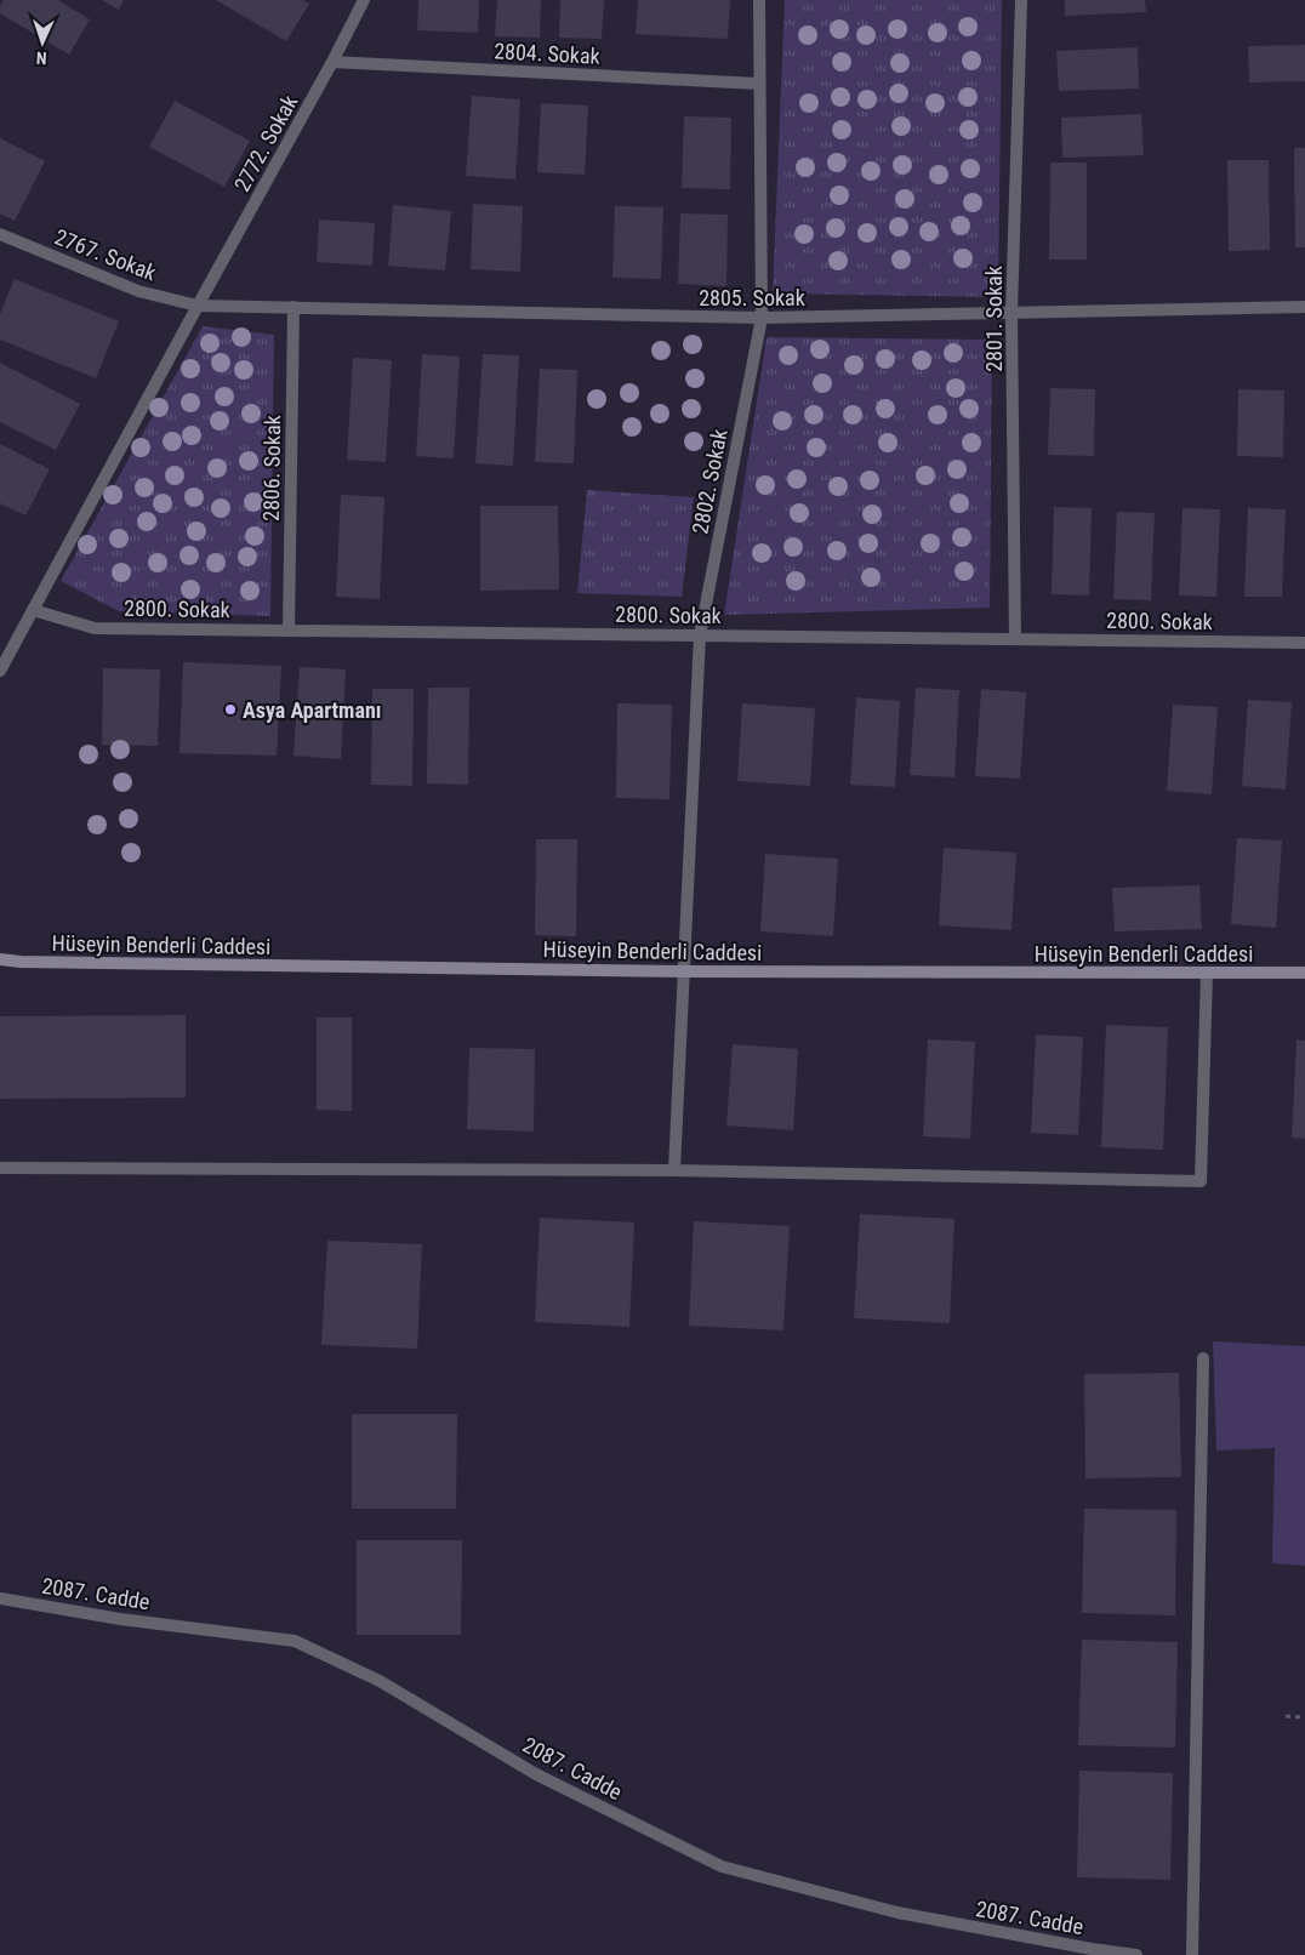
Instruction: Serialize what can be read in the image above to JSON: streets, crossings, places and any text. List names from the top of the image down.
{
  "streets": {
    "main road": ["Hüseyin Benderli Caddesi"],
    "street": [
      "2804. Sokak",
      "2772. Sokak",
      "2767. Sokak",
      "2805. Sokak",
      "2801. Sokak",
      "2806. Sokak",
      "2802. Sokak",
      "2800. Sokak",
      "2087. Cadde"
    ]
  },
  "crossings": [
    ["2804. Sokak", "2772. Sokak"],
    ["2804. Sokak", "2802. Sokak"],
    ["2772. Sokak", "2767. Sokak"],
    ["2772. Sokak", "2805. Sokak"],
    ["2772. Sokak", "2800. Sokak"],
    ["2767. Sokak", "2805. Sokak"],
    ["2805. Sokak", "2801. Sokak"],
    ["2805. Sokak", "2806. Sokak"],
    ["2805. Sokak", "2802. Sokak"],
    ["2801. Sokak", "2800. Sokak"],
    ["2806. Sokak", "2800. Sokak"],
    ["2802. Sokak", "2800. Sokak"],
    ["2802. Sokak", "Hüseyin Benderli Caddesi"]
  ],
  "places": ["Asya Apartmanı"],
  "north": "bottom"
}
